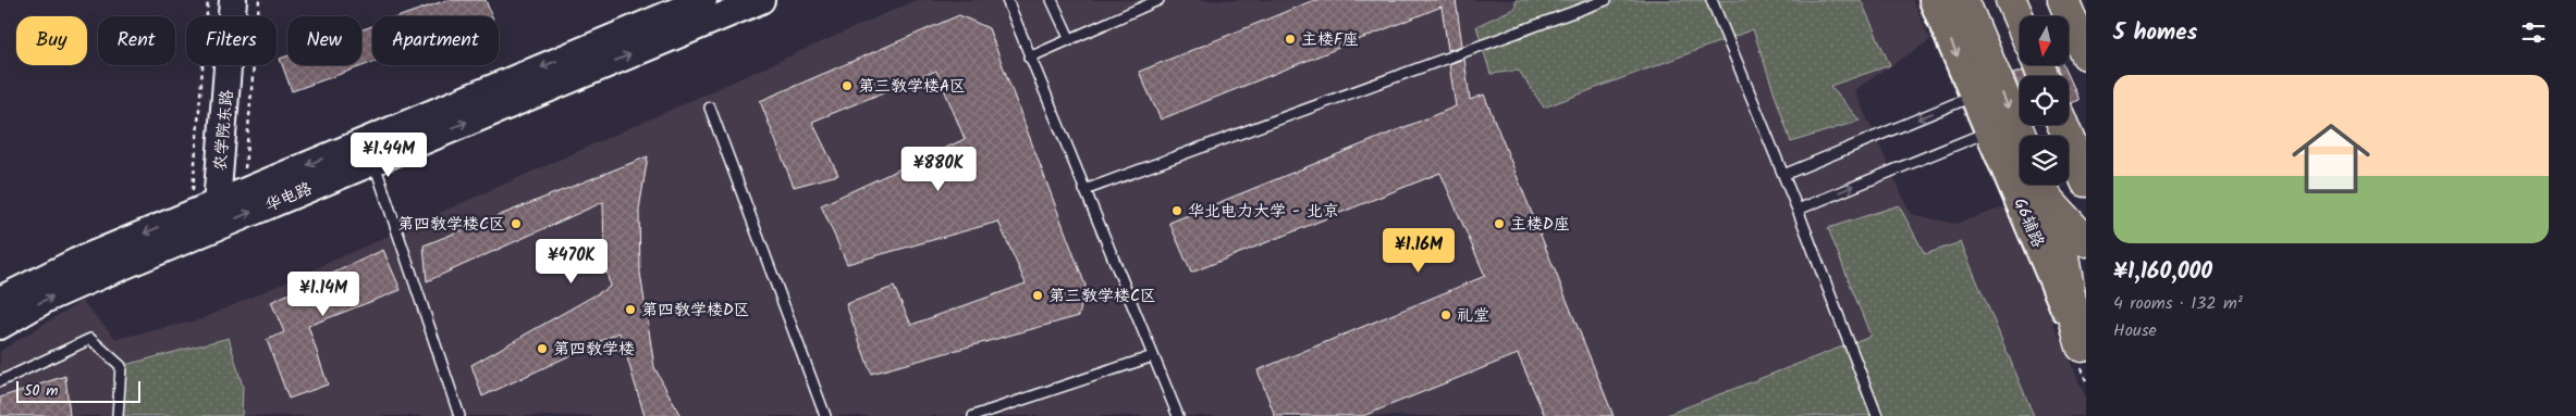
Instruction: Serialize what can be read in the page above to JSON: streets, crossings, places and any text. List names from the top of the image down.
{
  "streets": {
    "main road": ["G6辅路"],
    "street": ["农学院东路", "华电路"]
  },
  "crossings": [
    ["农学院东路", "华电路"]
  ],
  "places": [
    "主楼F座",
    "第三教学楼A区",
    "华北电力大学 - 北京",
    "第四教学楼C区",
    "主楼D座",
    "第三教学楼C区",
    "第四教学楼D区",
    "礼堂",
    "第四教学楼"
  ],
  "scale_bar": "50 m",
  "north": "bottom",
  "page": {
    "heading": "5 homes",
    "chip": [
      "Buy",
      "Rent",
      "Filters",
      "New",
      "Apartment"
    ],
    "list": [
      {
        "name": "¥1,160,000",
        "note": "4 rooms · 132 m² · House"
      }
    ],
    "price": [
      "¥1.44M",
      "¥880K",
      "¥1.16M",
      "¥470K",
      "¥1.14M"
    ],
    "scale": "50 m"
  }
}
